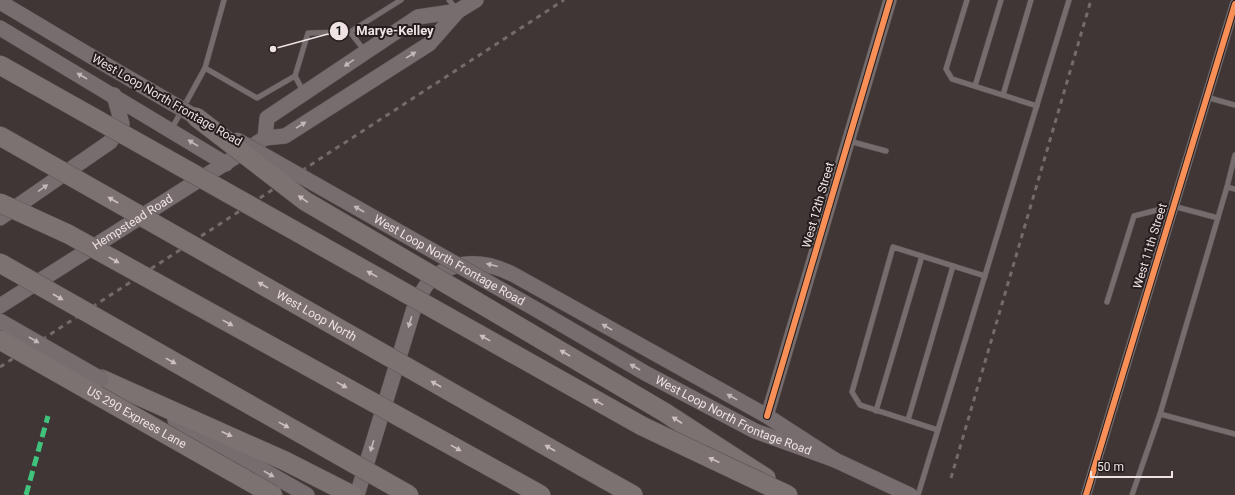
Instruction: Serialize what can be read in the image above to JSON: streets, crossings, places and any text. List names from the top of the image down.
{
  "streets": {
    "highway": ["West Loop North", "US 290 Express Lane"],
    "main road": ["West Loop North Frontage Road", "Hempstead Road"],
    "street": ["West 12th Street", "West 11th Street"]
  },
  "one_way": ["West Loop North Frontage Road"],
  "places": ["Marye-Kelley"],
  "scale_bar": "50 m"
}
